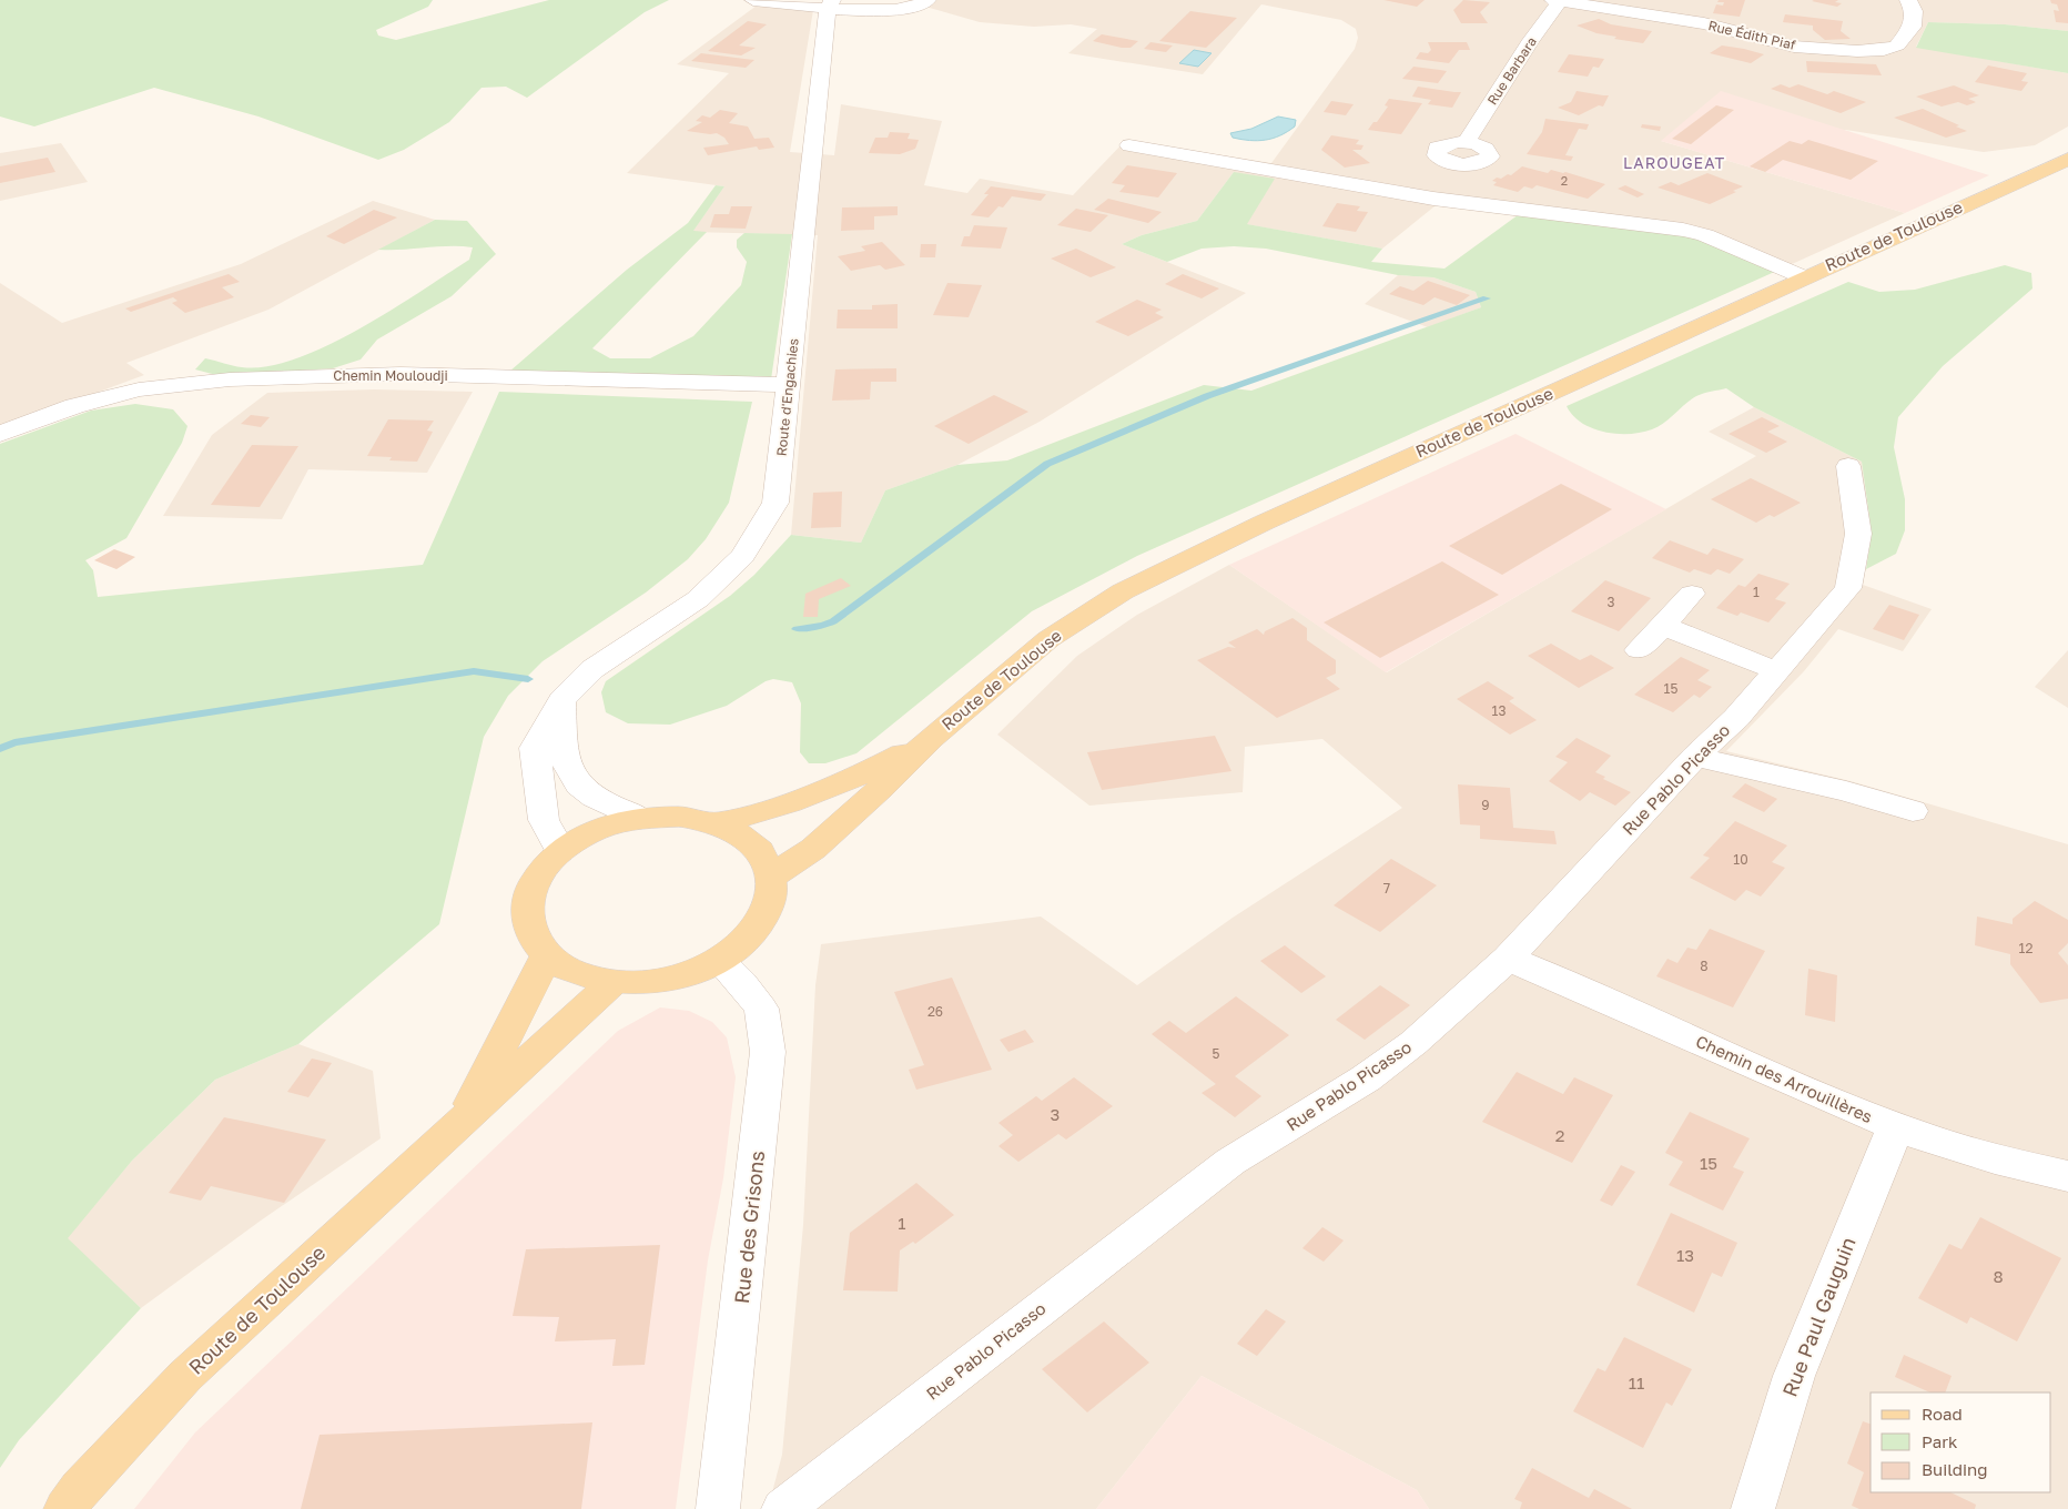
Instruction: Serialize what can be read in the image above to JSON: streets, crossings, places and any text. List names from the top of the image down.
{
  "streets": {
    "main road": ["Route de Toulouse"],
    "street": [
      "Rue Édith Piaf",
      "Rue Barbara",
      "Chemin Mouloudji",
      "Route d'Engachies",
      "Rue Pablo Picasso",
      "Chemin des Arrouillères",
      "Rue des Grisons",
      "Rue Paul Gauguin"
    ]
  },
  "crossings": [
    ["Rue Édith Piaf", "Rue Barbara"],
    ["Chemin Mouloudji", "Route d'Engachies"],
    ["Rue Pablo Picasso", "Chemin des Arrouillères"],
    ["Chemin des Arrouillères", "Rue Paul Gauguin"]
  ],
  "districts": ["LAROUGEAT"],
  "house_numbers": [
    "2",
    "1",
    "3",
    "15",
    "13",
    "9",
    "10",
    "7",
    "12",
    "8",
    "26",
    "5",
    "3",
    "2",
    "15",
    "1",
    "13",
    "8",
    "11"
  ],
  "legend": ["Road", "Park", "Building"]
}
